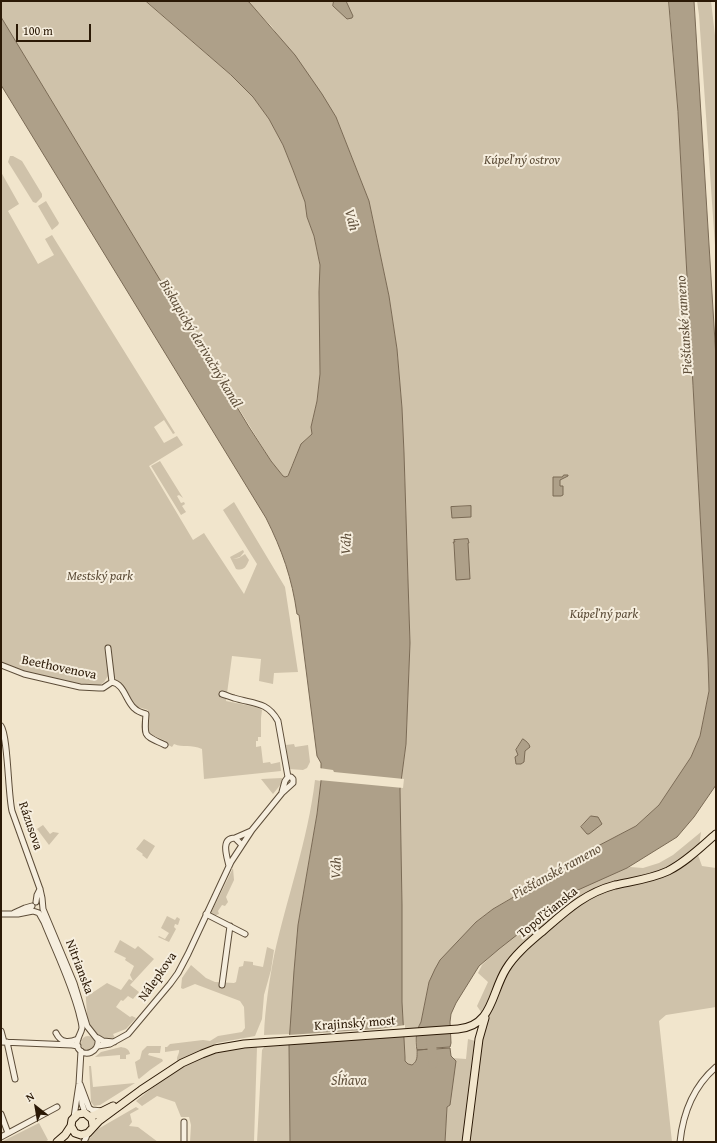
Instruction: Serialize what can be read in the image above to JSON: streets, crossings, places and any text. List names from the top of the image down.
{
  "streets": {
    "main road": ["Topoľčianska", "Krajinský most"],
    "street": [
      "Beethovenova",
      "Rázusova",
      "Nitrianska",
      "Nálepkova"
    ]
  },
  "crossings": [
    ["Rázusova", "Nitrianska"],
    ["Topoľčianska", "Krajinský most"],
    ["Nitrianska", "Nálepkova"]
  ],
  "water": [
    "Váh",
    "Piešťanské rameno",
    "Biskupický derivačný kanál",
    "Sĺňava"
  ],
  "parks": ["Kúpeľný ostrov", "Mestský park", "Kúpeľný park"],
  "scale_bar": "100 m",
  "north": "top left"
}
